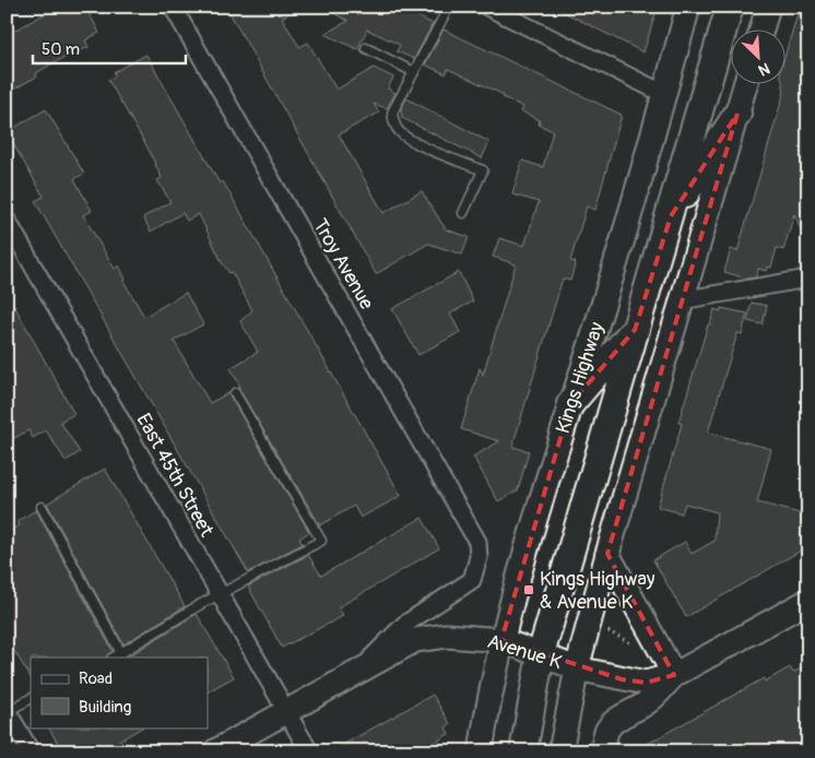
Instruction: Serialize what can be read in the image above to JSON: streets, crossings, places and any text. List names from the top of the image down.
{
  "streets": {
    "main road": ["Kings Highway"],
    "street": ["Troy Avenue", "East 45th Street", "Avenue K"]
  },
  "crossings": [
    ["Troy Avenue", "Avenue K"],
    ["Kings Highway", "Avenue K"],
    ["East 45th Street", "Avenue K"]
  ],
  "places": {
    "transit": ["Kings Highway & Avenue K"]
  },
  "legend": ["Road", "Building"],
  "scale_bar": "50 m",
  "north": "bottom right"
}
